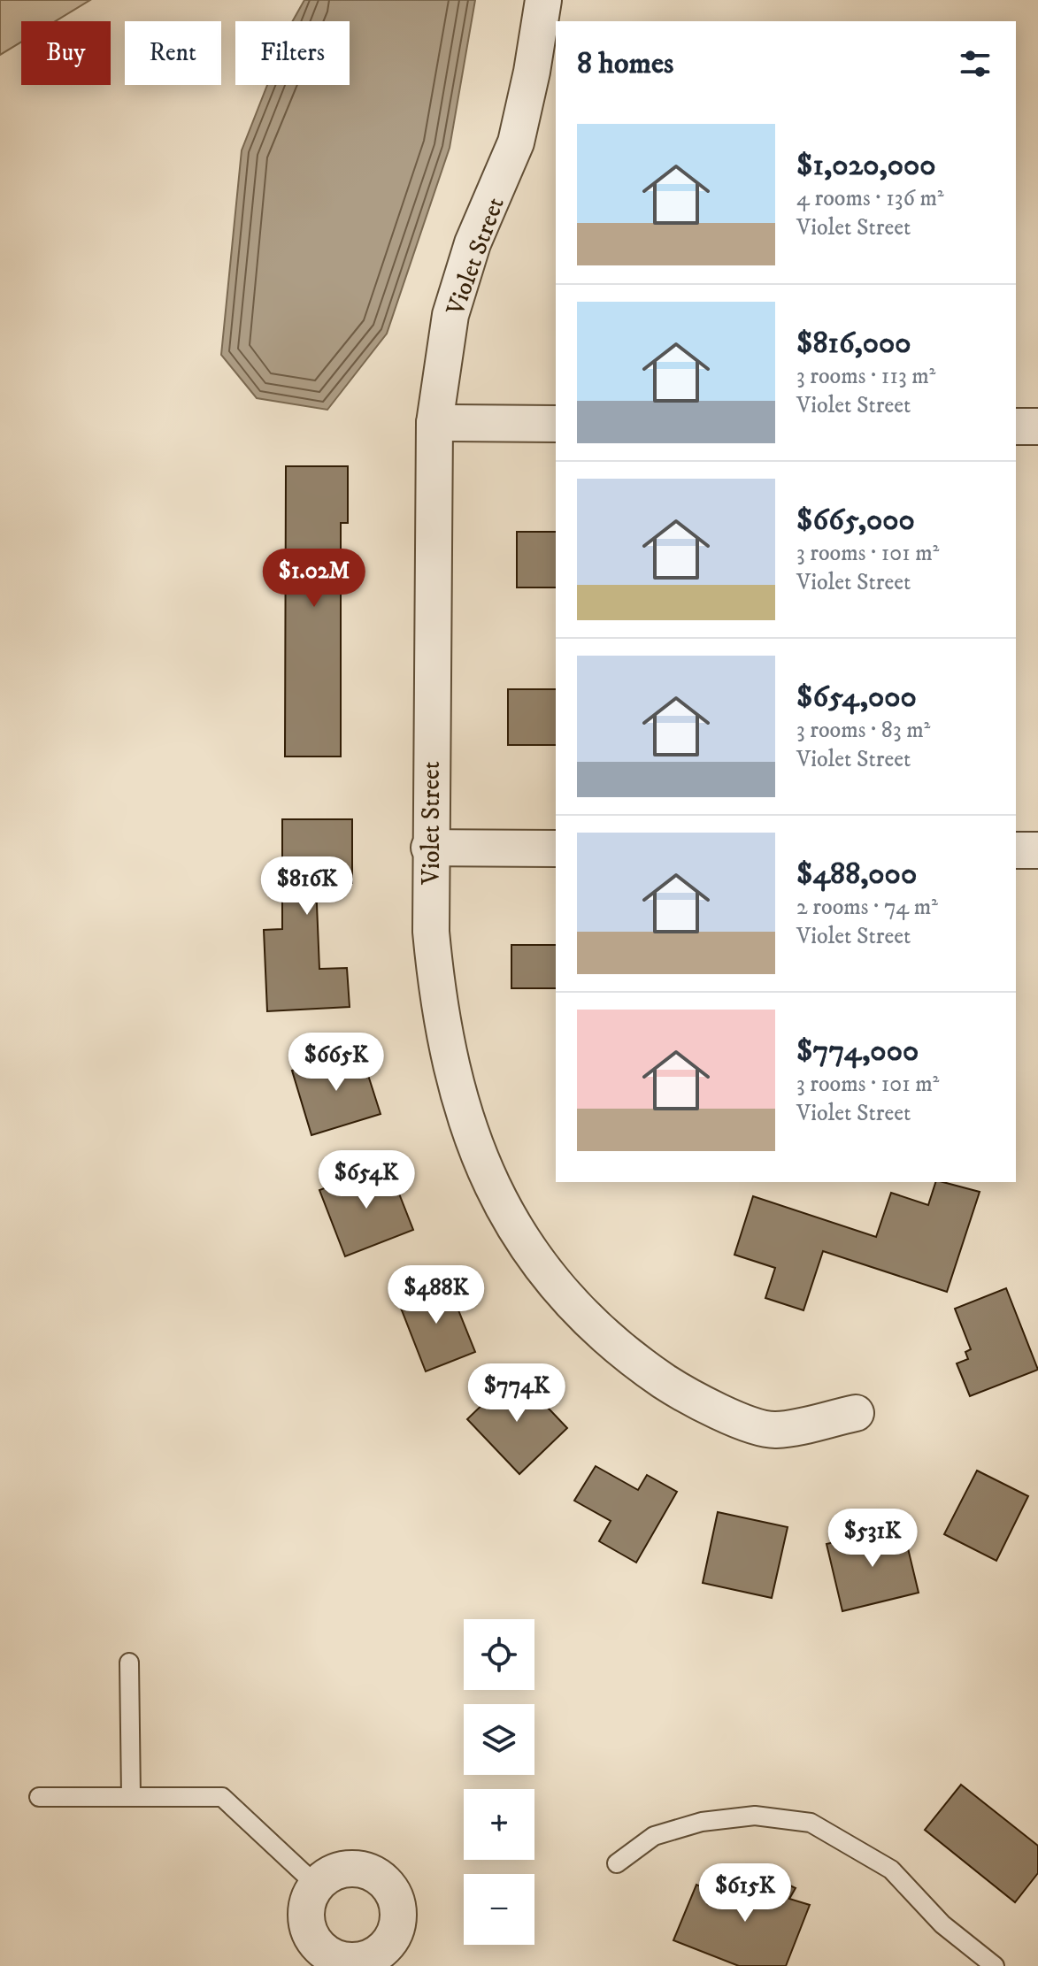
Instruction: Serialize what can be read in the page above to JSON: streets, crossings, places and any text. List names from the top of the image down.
{
  "streets": {
    "street": ["Violet Street"]
  },
  "page": {
    "chip": ["Buy", "Rent", "Filters"],
    "heading": "8 homes",
    "list": [
      {
        "name": "$1,020,000",
        "note": "4 rooms · 136 m² · Violet Street"
      },
      {
        "name": "$816,000",
        "note": "3 rooms · 113 m² · Violet Street"
      },
      {
        "name": "$665,000",
        "note": "3 rooms · 101 m² · Violet Street"
      },
      {
        "name": "$654,000",
        "note": "3 rooms · 83 m² · Violet Street"
      },
      {
        "name": "$488,000",
        "note": "2 rooms · 74 m² · Violet Street"
      },
      {
        "name": "$774,000",
        "note": "3 rooms · 101 m² · Violet Street"
      }
    ],
    "price": [
      "$1.02M",
      "$816K",
      "$665K",
      "$654K",
      "$488K",
      "$774K",
      "$531K",
      "$615K"
    ],
    "map_buttons": ["+", "−"]
  }
}
